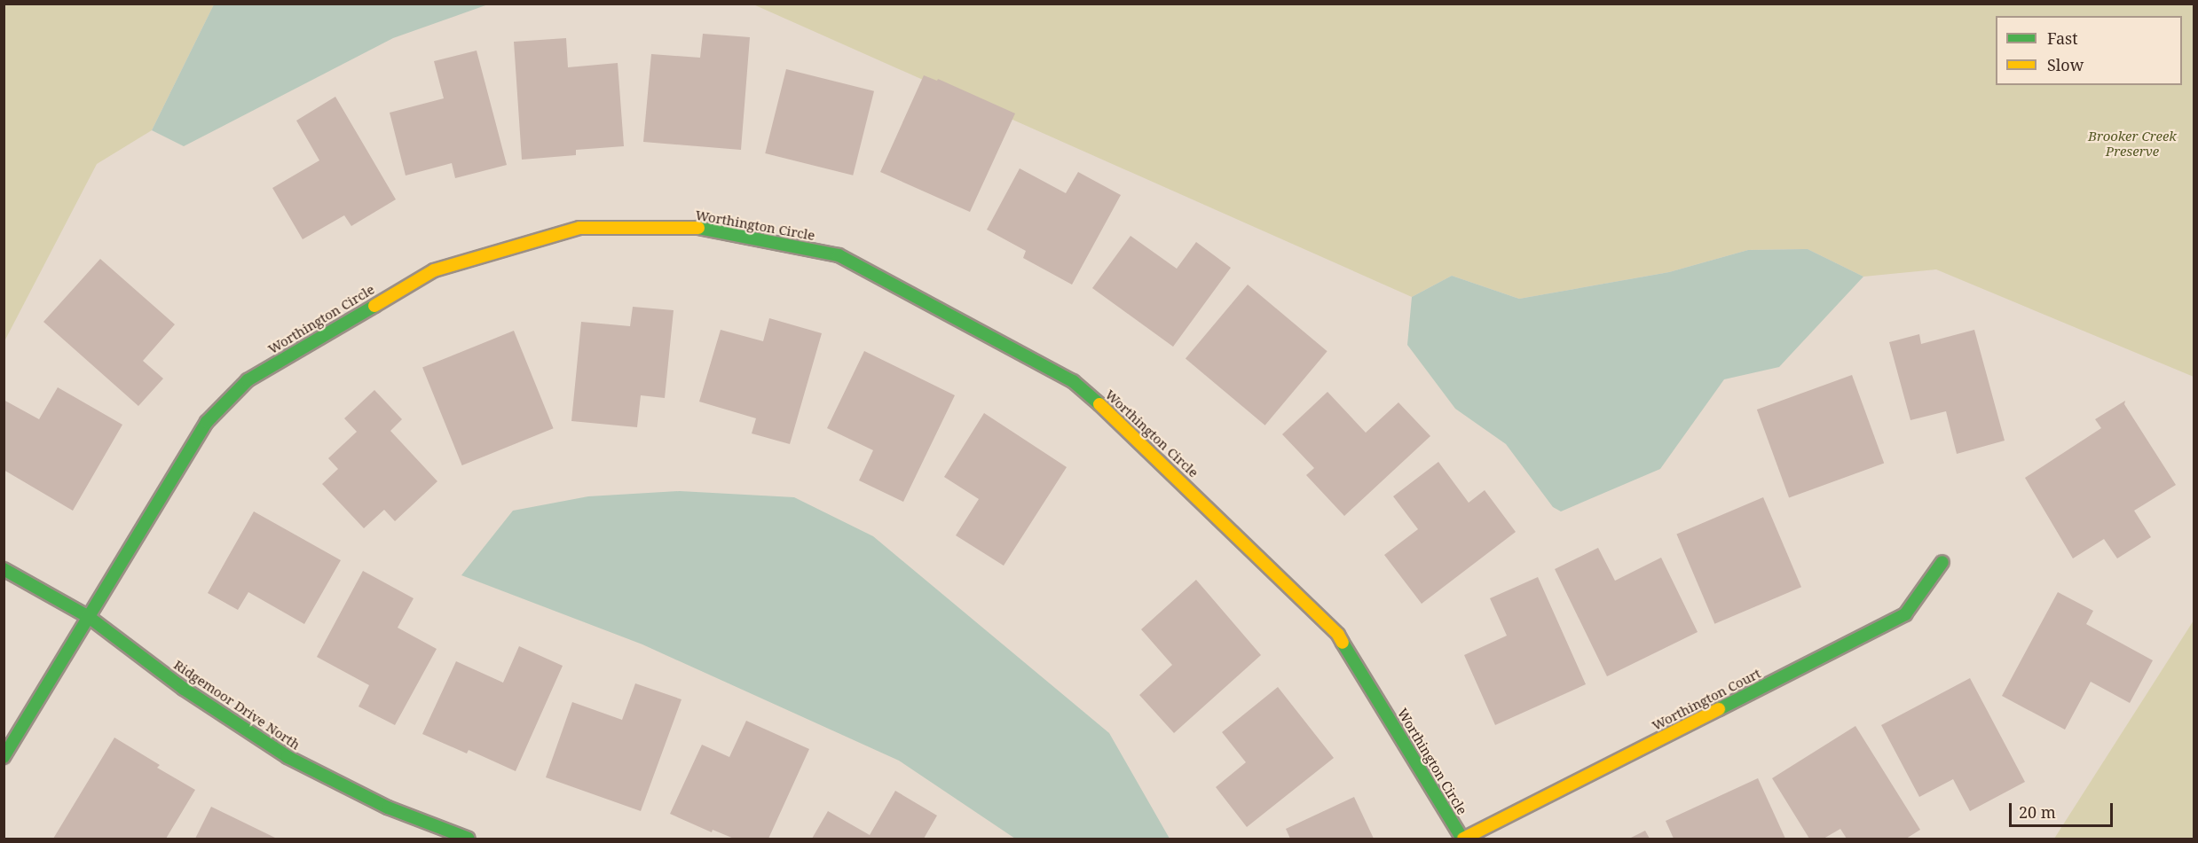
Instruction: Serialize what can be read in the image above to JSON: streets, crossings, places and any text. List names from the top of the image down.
{
  "streets": {
    "street": ["Worthington Circle", "Worthington Court", "Ridgemoor Drive North"]
  },
  "crossings": [
    ["Worthington Circle", "Worthington Court"],
    ["Worthington Circle", "Ridgemoor Drive North"]
  ],
  "parks": ["Brooker Creek Preserve"],
  "legend": ["Fast", "Slow"],
  "scale_bar": "20 m"
}
